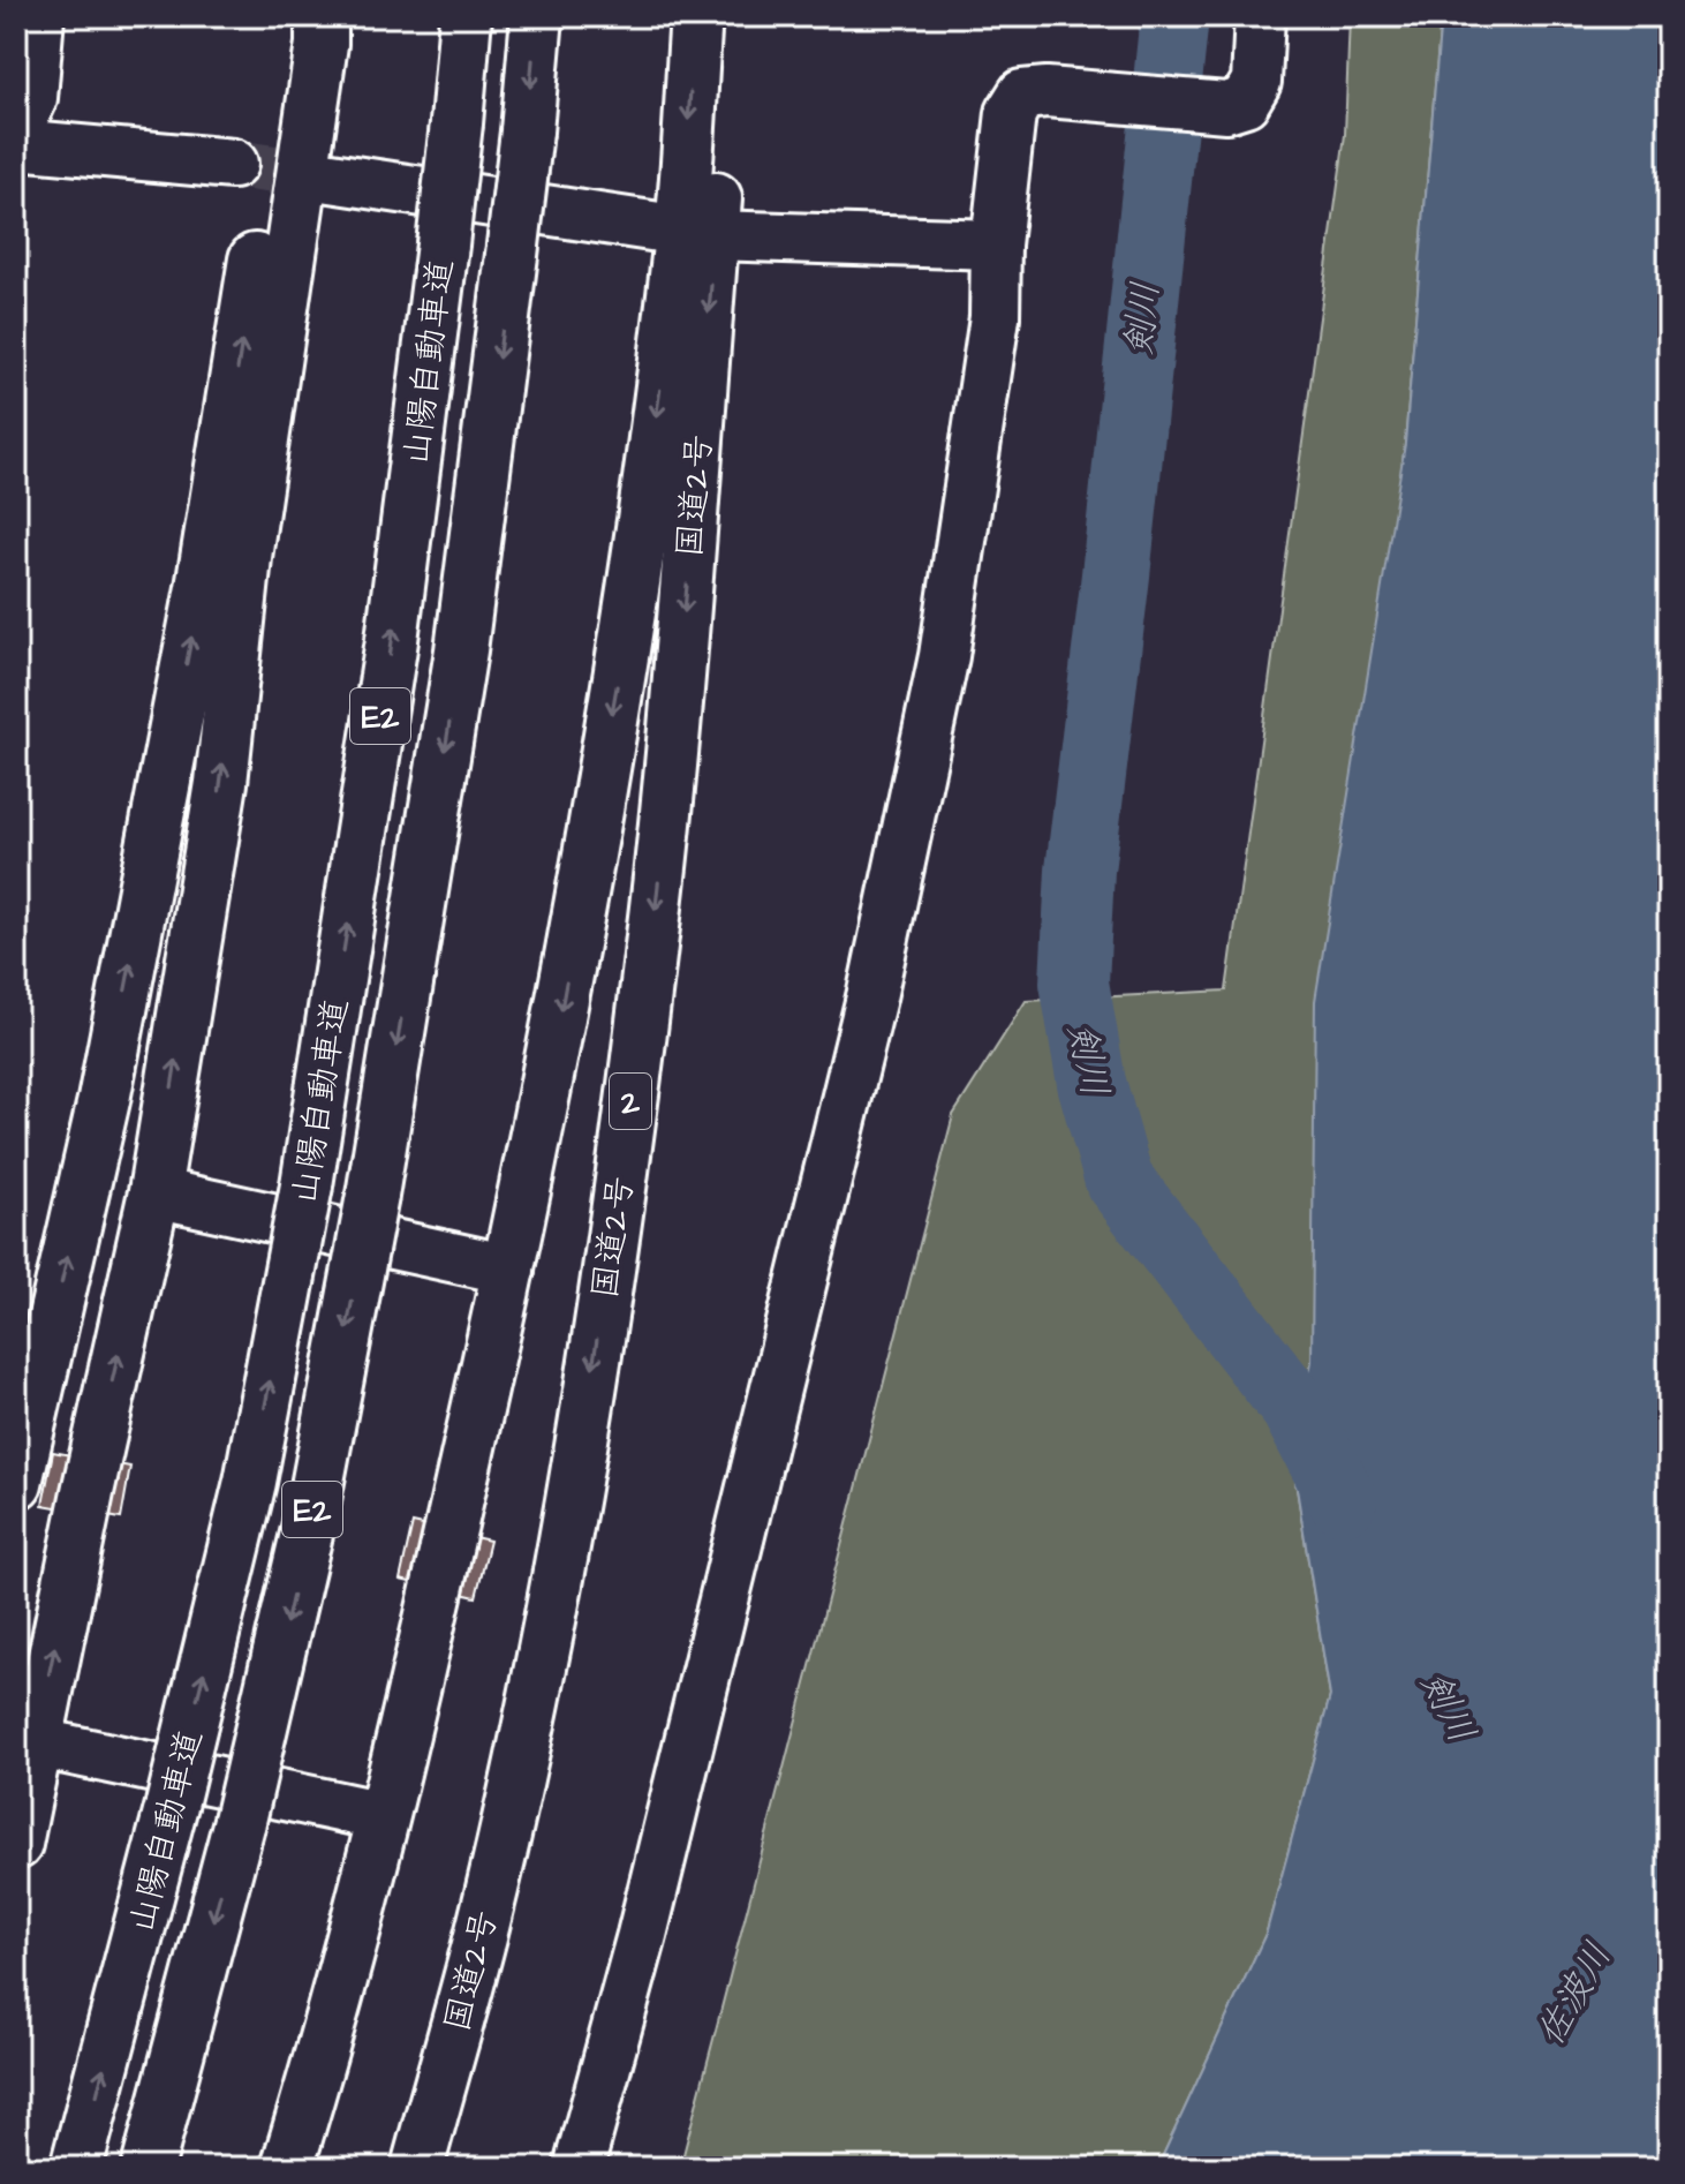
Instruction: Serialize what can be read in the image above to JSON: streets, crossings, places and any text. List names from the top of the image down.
{
  "streets": {
    "highway": [
      "山陽自動車道",
      "国道2号",
      "E2",
      "2"
    ]
  },
  "water": ["剣川", "佐波川"]
}
